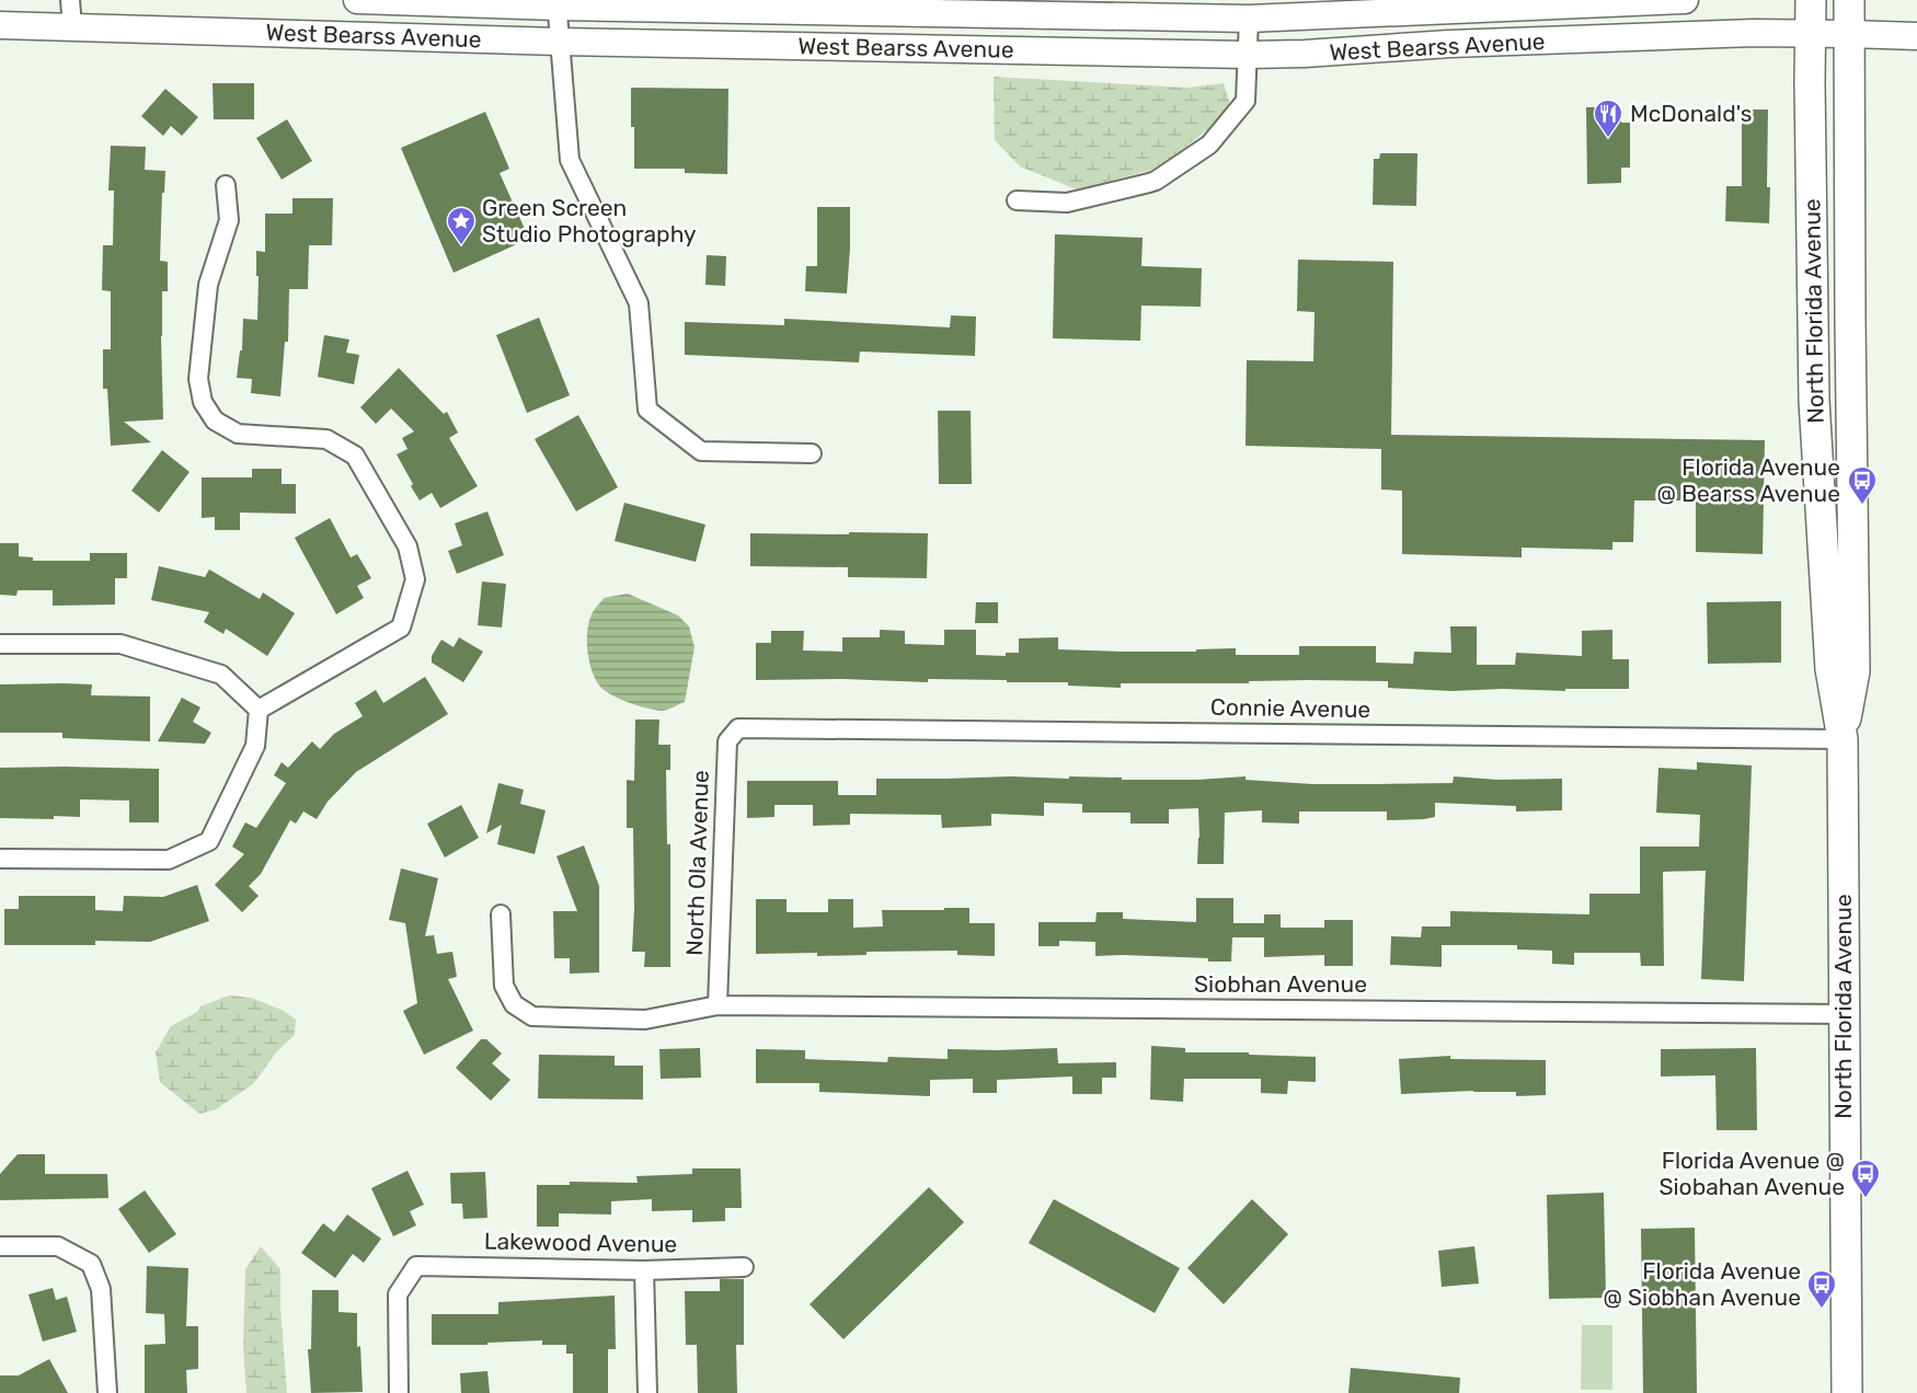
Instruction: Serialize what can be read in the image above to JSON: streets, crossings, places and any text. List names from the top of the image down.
{
  "streets": {
    "main road": ["West Bearss Avenue", "North Florida Avenue"],
    "street": [
      "Connie Avenue",
      "North Ola Avenue",
      "Siobhan Avenue",
      "Lakewood Avenue"
    ]
  },
  "crossings": [
    ["West Bearss Avenue", "North Florida Avenue"],
    ["North Florida Avenue", "Connie Avenue"],
    ["North Florida Avenue", "Siobhan Avenue"],
    ["Connie Avenue", "North Ola Avenue"],
    ["North Ola Avenue", "Siobhan Avenue"]
  ],
  "places": {
    "restaurant": ["McDonald's"],
    "place": ["Green Screen Studio Photography"],
    "bus stop": ["Florida Avenue @ Bearss Avenue", "Florida Avenue @ Siobahan Avenue", "Florida Avenue @ Siobhan Avenue"]
  }
}
